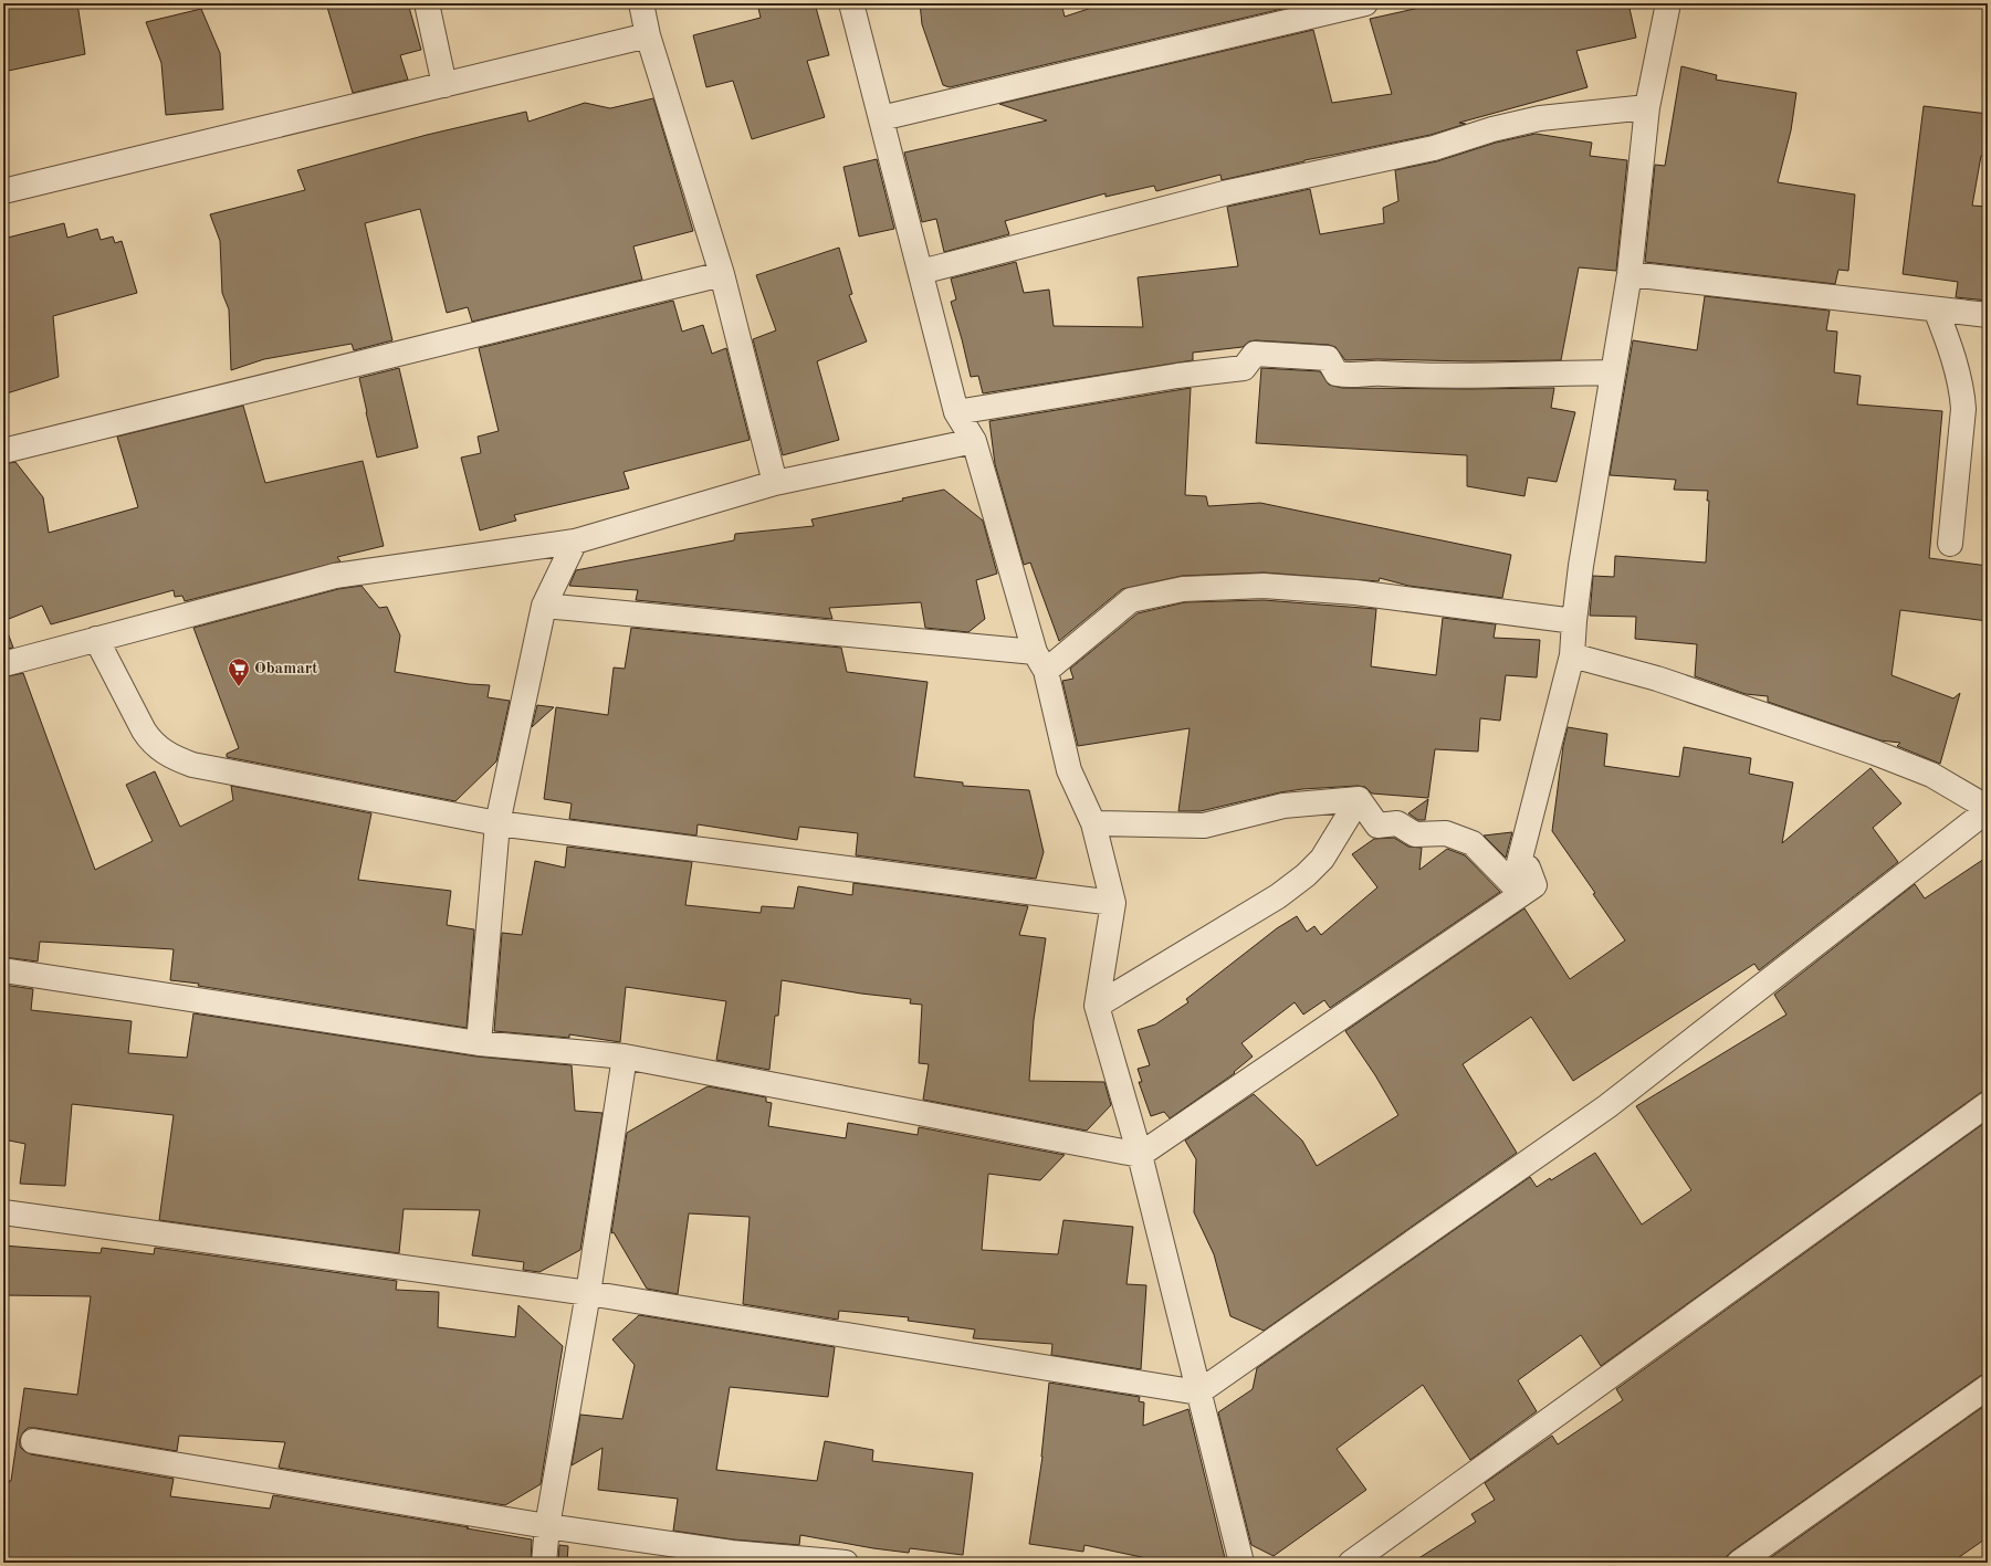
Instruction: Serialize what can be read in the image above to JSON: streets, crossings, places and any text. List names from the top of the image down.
{
  "places": {
    "supermarket": ["Obamart"]
  }
}
